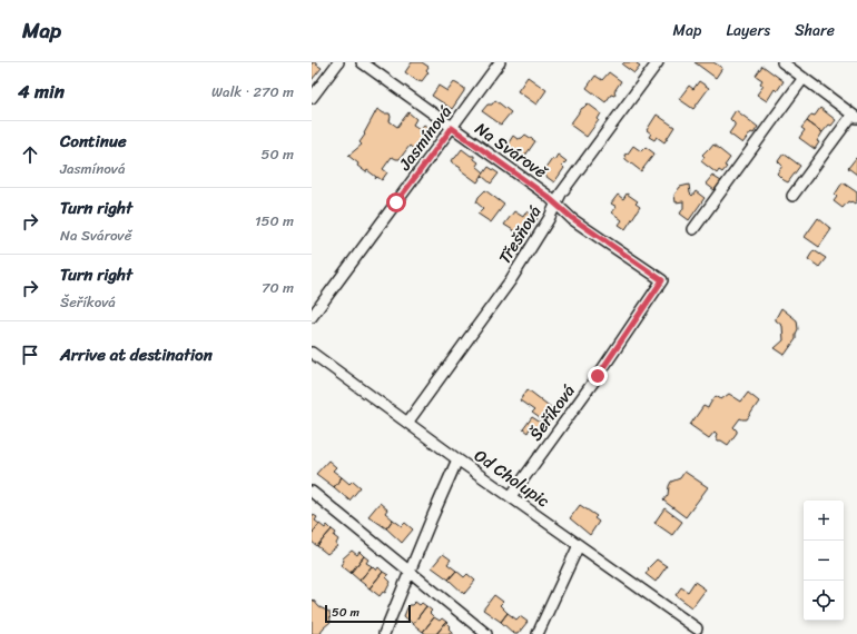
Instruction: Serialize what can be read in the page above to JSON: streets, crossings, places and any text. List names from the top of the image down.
{
  "streets": {
    "street": [
      "Jasmínová",
      "Na Svárově",
      "Třešňová",
      "Šeříková",
      "Od Cholupic"
    ]
  },
  "crossings": [
    ["Jasmínová", "Na Svárově"],
    ["Na Svárově", "Třešňová"],
    ["Na Svárově", "Šeříková"],
    ["Třešňová", "Od Cholupic"],
    ["Šeříková", "Od Cholupic"]
  ],
  "scale_bar": "50 m",
  "page": {
    "header": "Map",
    "nav": ["Map", "Layers", "Share"],
    "heading": ["4 min", "Walk · 270 m"],
    "list": [
      ["Continue", "Jasmínová", "50 m"],
      ["Turn right", "Na Svárově", "150 m"],
      ["Turn right", "Šeříková", "70 m"],
      "Arrive at destination"
    ],
    "map_buttons": ["+", "−"],
    "scale": "50 m"
  }
}
